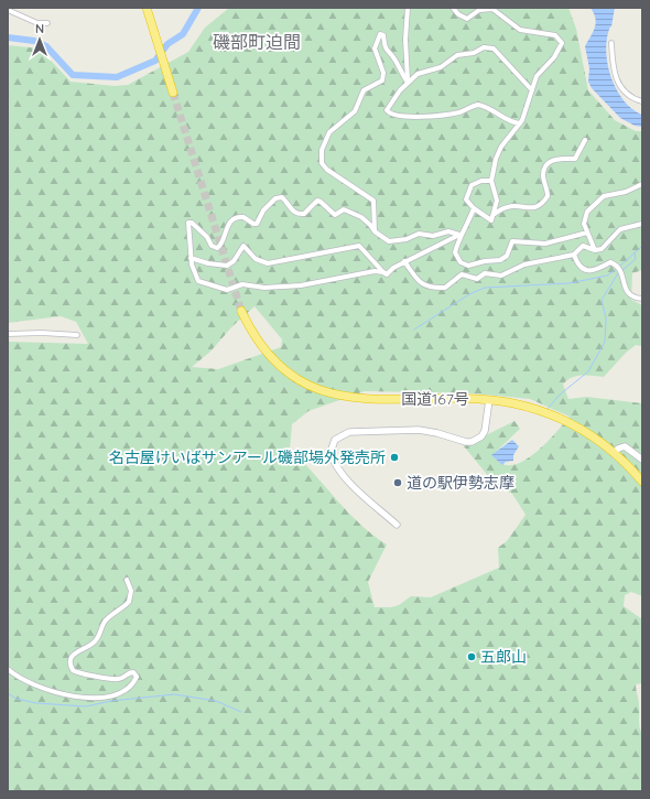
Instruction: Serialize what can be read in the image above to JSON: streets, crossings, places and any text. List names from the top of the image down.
{
  "streets": {
    "highway": ["国道167号"]
  },
  "districts": ["磯部町迫間"],
  "places": ["名古屋けいばサンアール磯部場外発売所", "道の駅伊勢志摩", "五郎山"],
  "north": "top"
}
